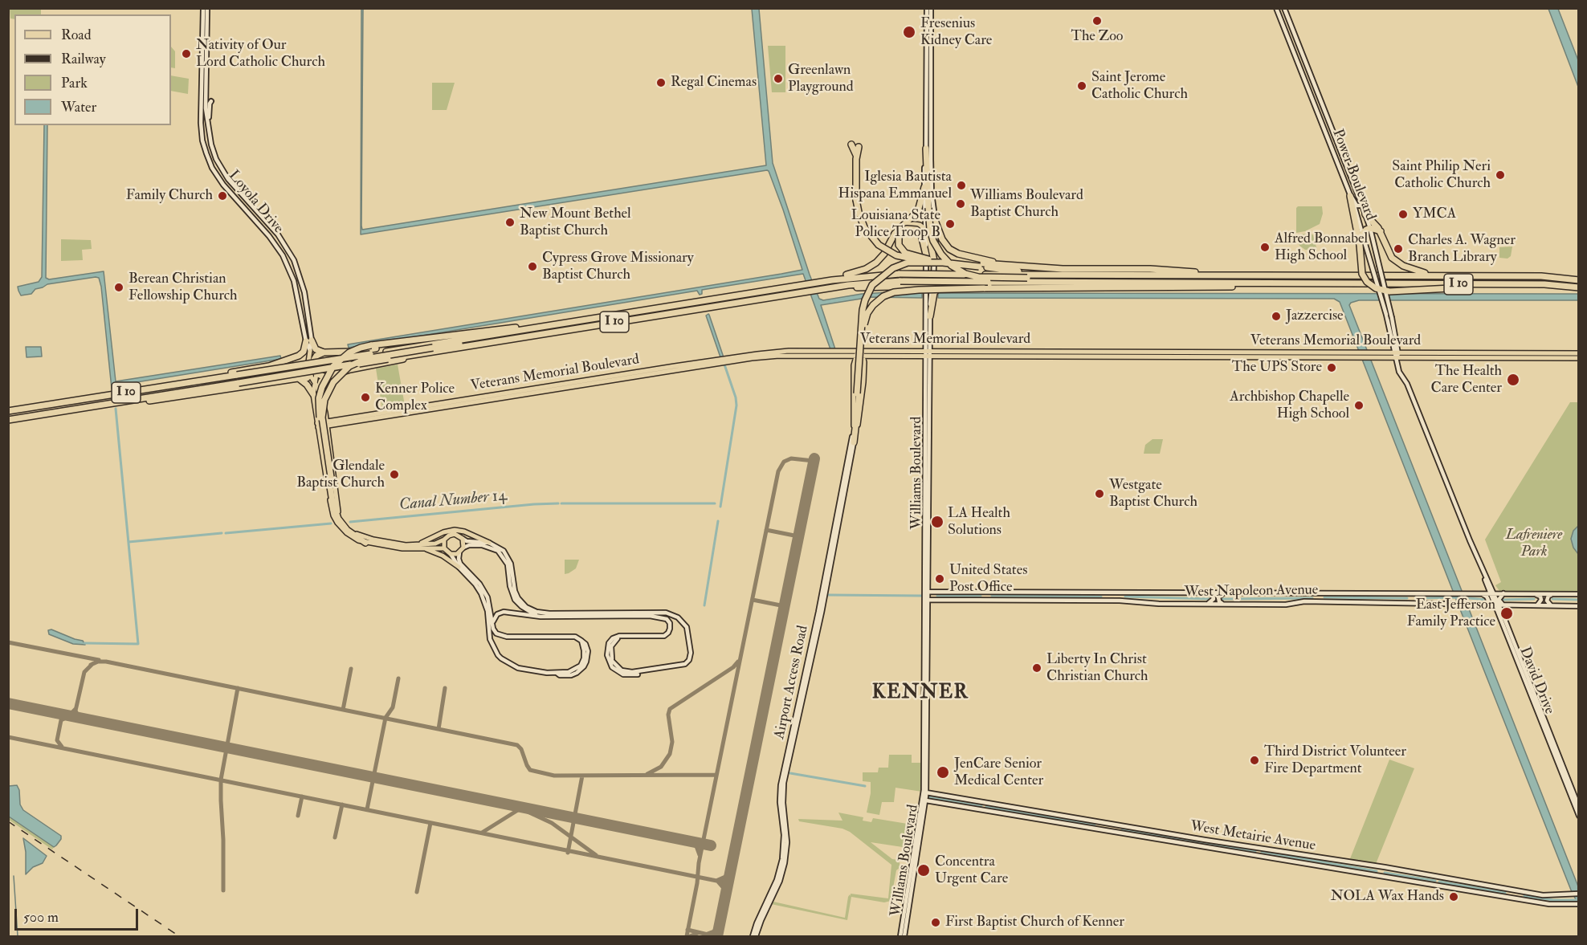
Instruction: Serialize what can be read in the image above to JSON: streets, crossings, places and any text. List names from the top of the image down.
{
  "streets": {
    "highway": ["I 10"],
    "main road": [
      "Power Boulevard",
      "Loyola Drive",
      "Veterans Memorial Boulevard",
      "Williams Boulevard",
      "West Napoleon Avenue",
      "David Drive",
      "Airport Access Road",
      "West Metairie Avenue"
    ]
  },
  "crossings": [
    ["Power Boulevard", "Veterans Memorial Boulevard"],
    ["Power Boulevard", "David Drive"],
    ["Loyola Drive", "Veterans Memorial Boulevard"],
    ["Veterans Memorial Boulevard", "Williams Boulevard"],
    ["Veterans Memorial Boulevard", "David Drive"],
    ["Williams Boulevard", "West Napoleon Avenue"],
    ["Williams Boulevard", "West Metairie Avenue"],
    ["West Napoleon Avenue", "David Drive"]
  ],
  "districts": ["KENNER"],
  "water": ["Canal Number 14"],
  "parks": ["Lafreniere Park"],
  "places": [
    "The Zoo",
    "Fresenius Kidney Care",
    "Nativity of Our Lord Catholic Church",
    "Greenlawn Playground",
    "Regal Cinemas",
    "Saint Jerome Catholic Church",
    "Saint Philip Neri Catholic Church",
    "Iglesia Bautista Hispana Emmanuel",
    "Family Church",
    "Williams Boulevard Baptist Church",
    "YMCA",
    "New Mount Bethel Baptist Church",
    "Louisiana State Police Troop B",
    "Alfred Bonnabel High School",
    "Charles A. Wagner Branch Library",
    "Cypress Grove Missionary Baptist Church",
    "Berean Christian Fellowship Church",
    "Jazzercise",
    "The UPS Store",
    "The Health Care Center",
    "Kenner Police Complex",
    "Archbishop Chapelle High School",
    "Glendale Baptist Church",
    "Westgate Baptist Church",
    "LA Health Solutions",
    "United States Post Office",
    "East Jefferson Family Practice",
    "Liberty In Christ Christian Church",
    "Third District Volunteer Fire Department",
    "JenCare Senior Medical Center",
    "Concentra Urgent Care",
    "NOLA Wax Hands",
    "First Baptist Church of Kenner"
  ],
  "legend": [
    "Road",
    "Railway",
    "Park",
    "Water"
  ],
  "scale_bar": "500 m"
}
